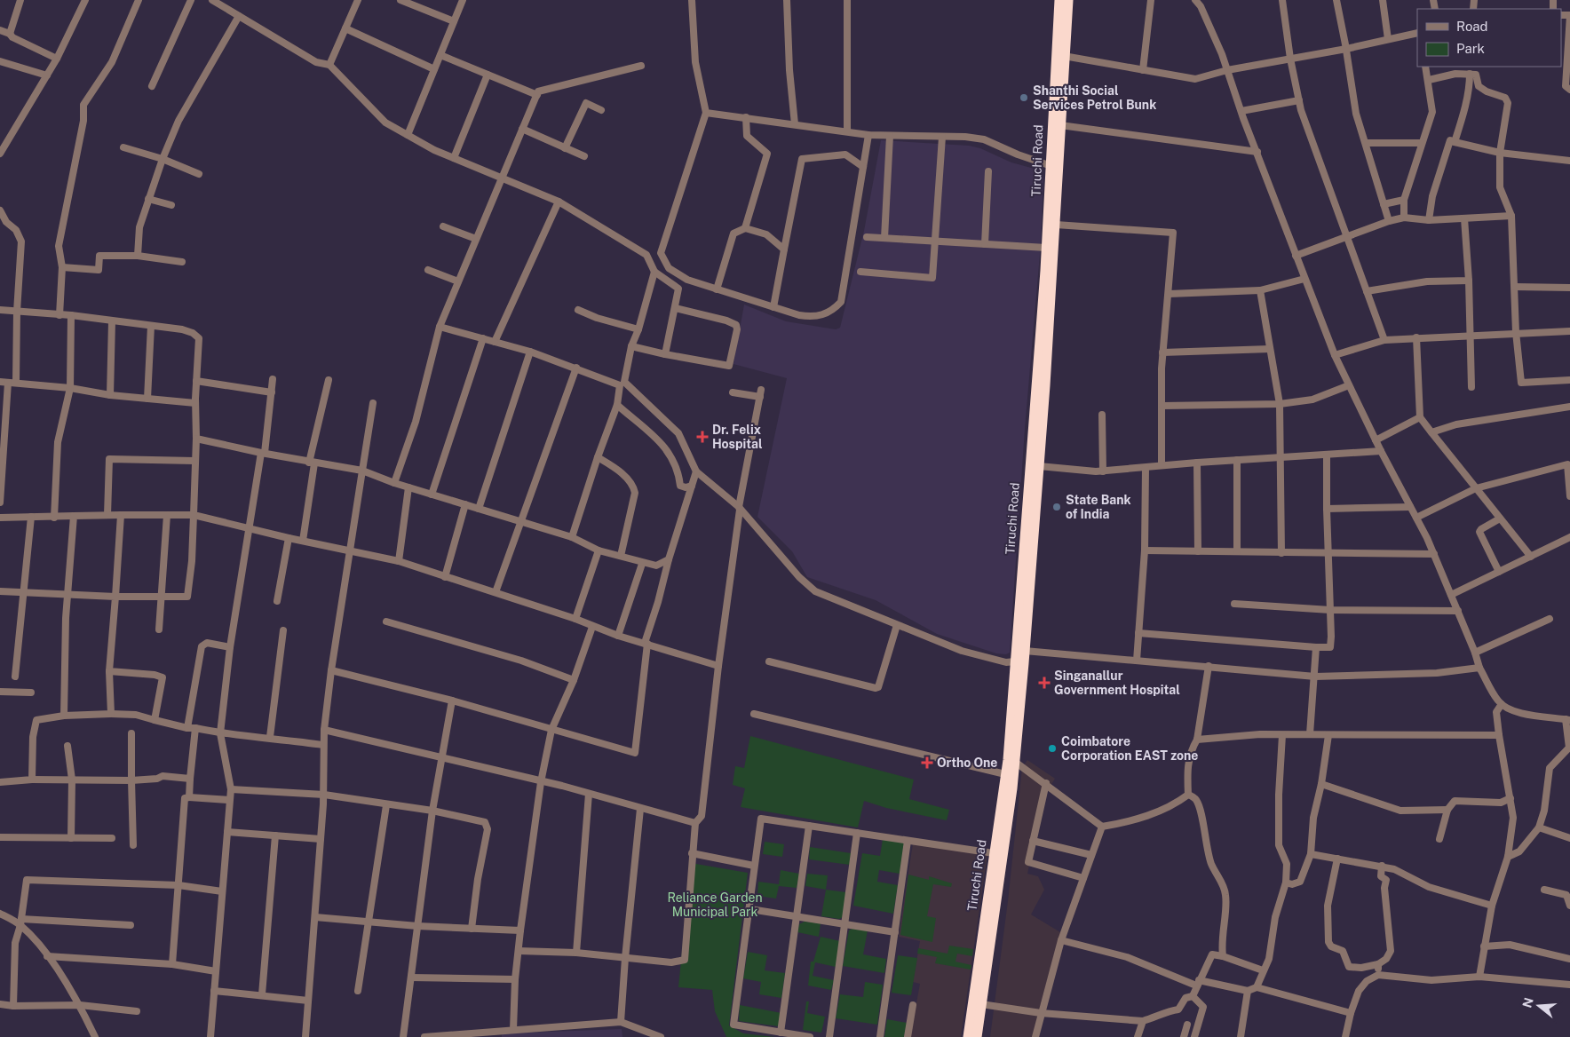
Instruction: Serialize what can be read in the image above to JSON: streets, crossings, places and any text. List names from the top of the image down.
{
  "streets": {
    "highway": ["Tiruchi Road"]
  },
  "parks": ["Reliance Garden Municipal Park"],
  "places": {
    "other": ["Shanthi Social Services Petrol Bunk", "State Bank of India", "Coimbatore Corporation EAST zone"],
    "health": ["Dr. Felix Hospital", "Singanallur Government Hospital", "Ortho One"]
  },
  "legend": ["Road", "Park"],
  "north": "left"
}
